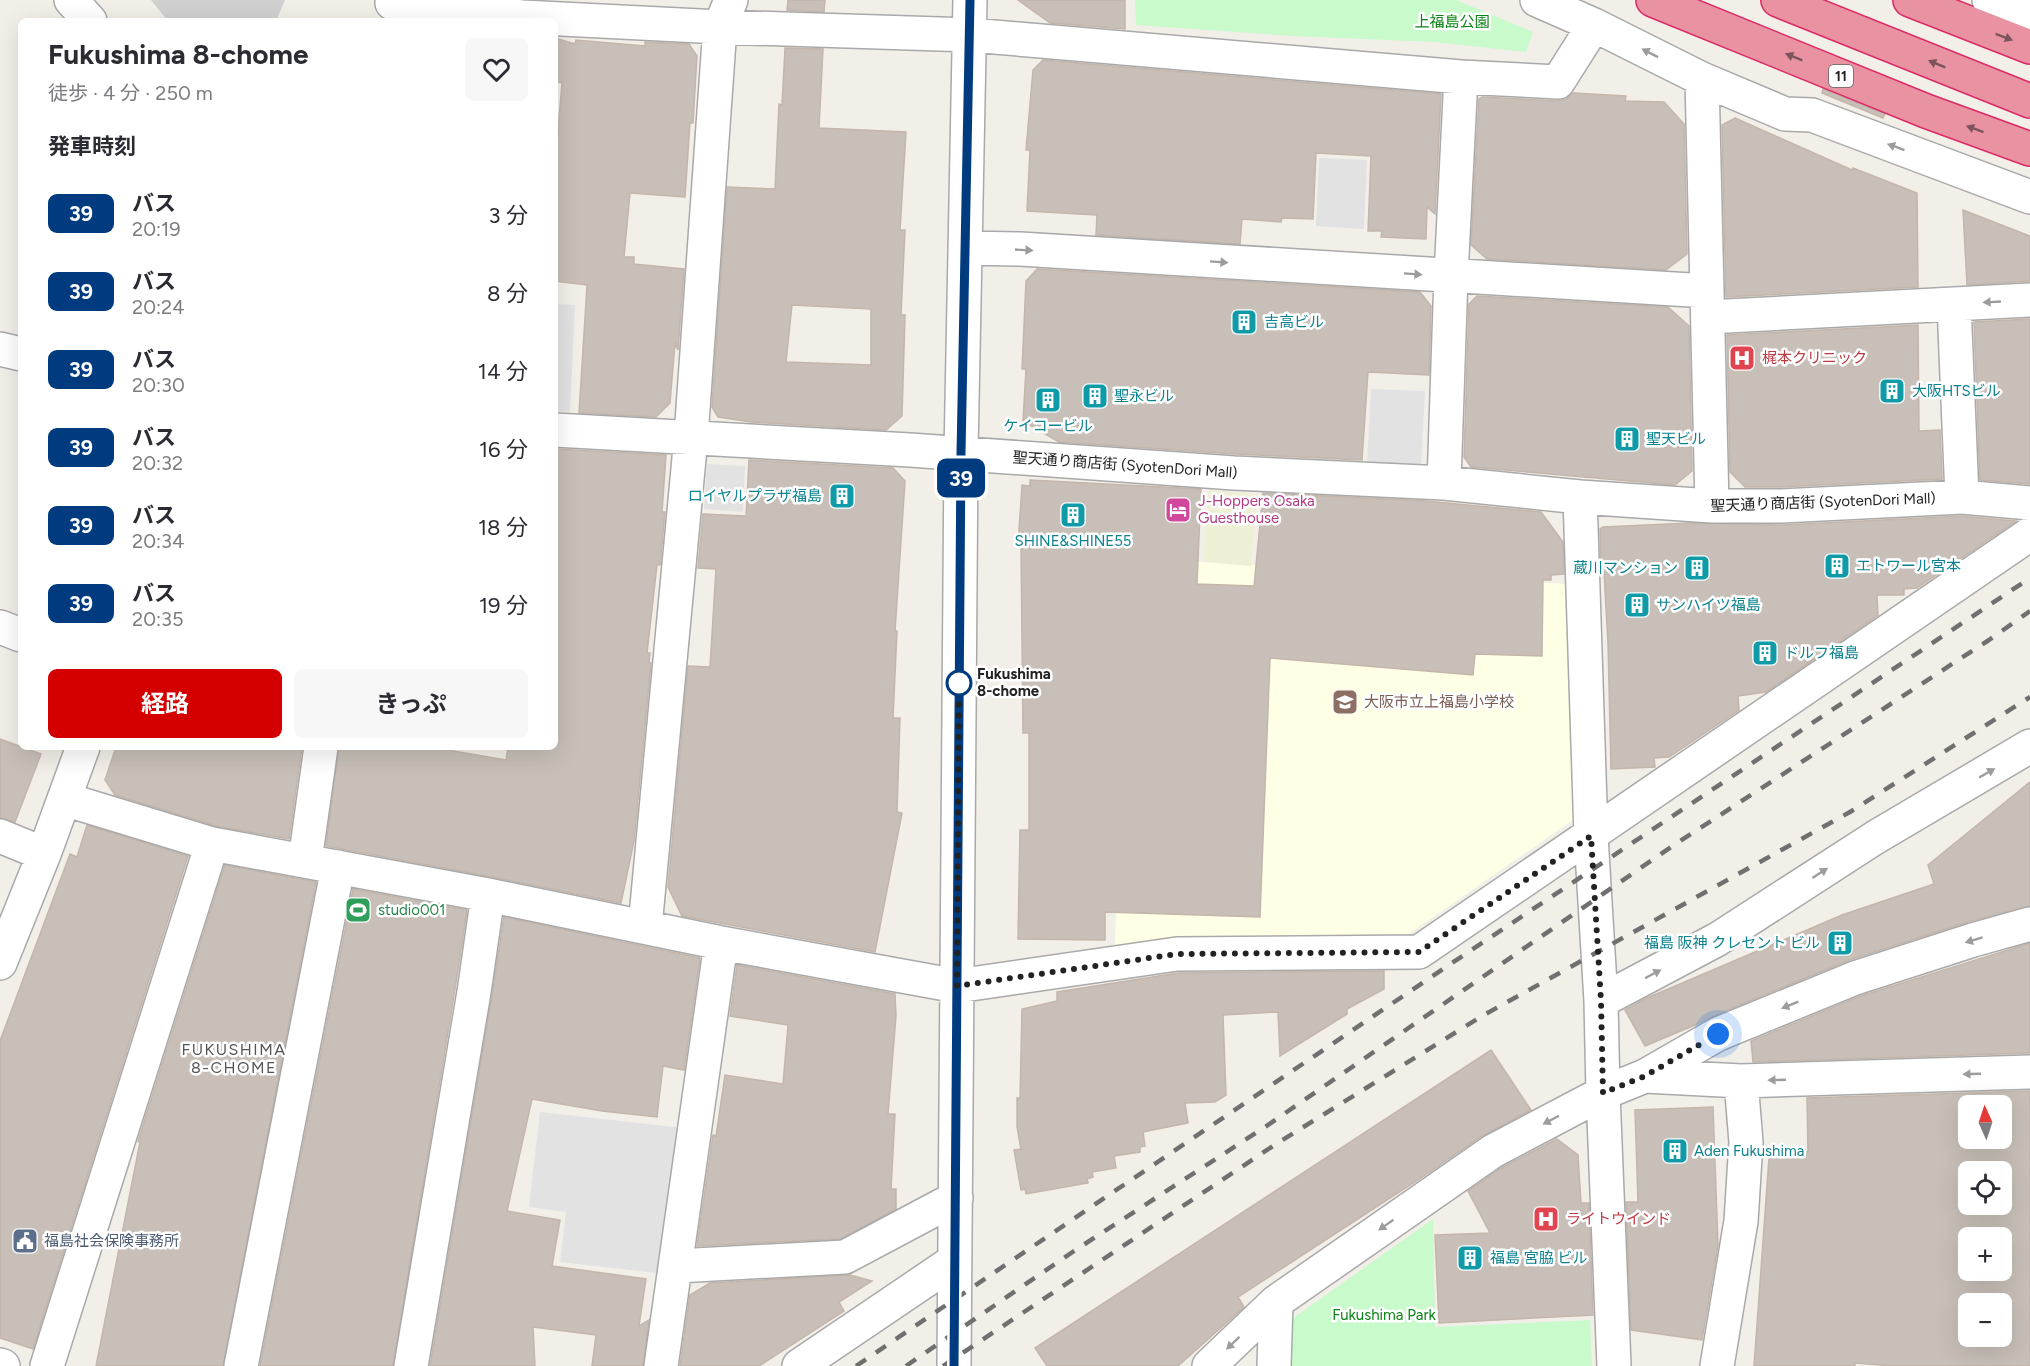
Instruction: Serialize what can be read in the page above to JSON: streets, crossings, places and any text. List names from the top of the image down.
{
  "streets": {
    "highway": ["11"],
    "street": ["聖天通り商店街 (SyotenDori Mall)"]
  },
  "districts": ["FUKUSHIMA 8-CHOME"],
  "parks": ["上福島公園", "Fukushima Park"],
  "places": {
    "building": [
      "吉高ビル",
      "大阪HTSビル",
      "聖永ビル",
      "ケイコービル",
      "聖天ビル",
      "ロイヤルプラザ福島",
      "SHINE&SHINE55",
      "エトワール宮本",
      "蔵川マンション",
      "サンハイツ福島",
      "ドルフ福島",
      "福島 阪神 クレセント ビル",
      "Aden Fukushima",
      "福島 宮脇 ビル"
    ],
    "hospital": ["梶本クリニック", "ライトウインド"],
    "hotel": ["J-Hoppers Osaka Guesthouse"],
    "other": ["Fukushima 8-chome"],
    "school or university": ["大阪市立上福島小学校"],
    "sports": ["studio001"],
    "public building": ["福島社会保険事務所"]
  },
  "lines": ["bus line 39"],
  "north": "top",
  "page": {
    "on_map": "39",
    "heading": [
      ["Fukushima 8-chome", "徒歩 · 4 分 · 250 m"],
      "発車時刻"
    ],
    "list": [
      {
        "mark": "39",
        "name": "バス",
        "note": "20:19",
        "value": "3 分"
      },
      {
        "mark": "39",
        "name": "バス",
        "note": "20:24",
        "value": "8 分"
      },
      {
        "mark": "39",
        "name": "バス",
        "note": "20:30",
        "value": "14 分"
      },
      {
        "mark": "39",
        "name": "バス",
        "note": "20:32",
        "value": "16 分"
      },
      {
        "mark": "39",
        "name": "バス",
        "note": "20:34",
        "value": "18 分"
      },
      {
        "mark": "39",
        "name": "バス",
        "note": "20:35",
        "value": "19 分"
      }
    ],
    "buttons": ["経路", "きっぷ"],
    "map_buttons": ["+", "−"]
  }
}
